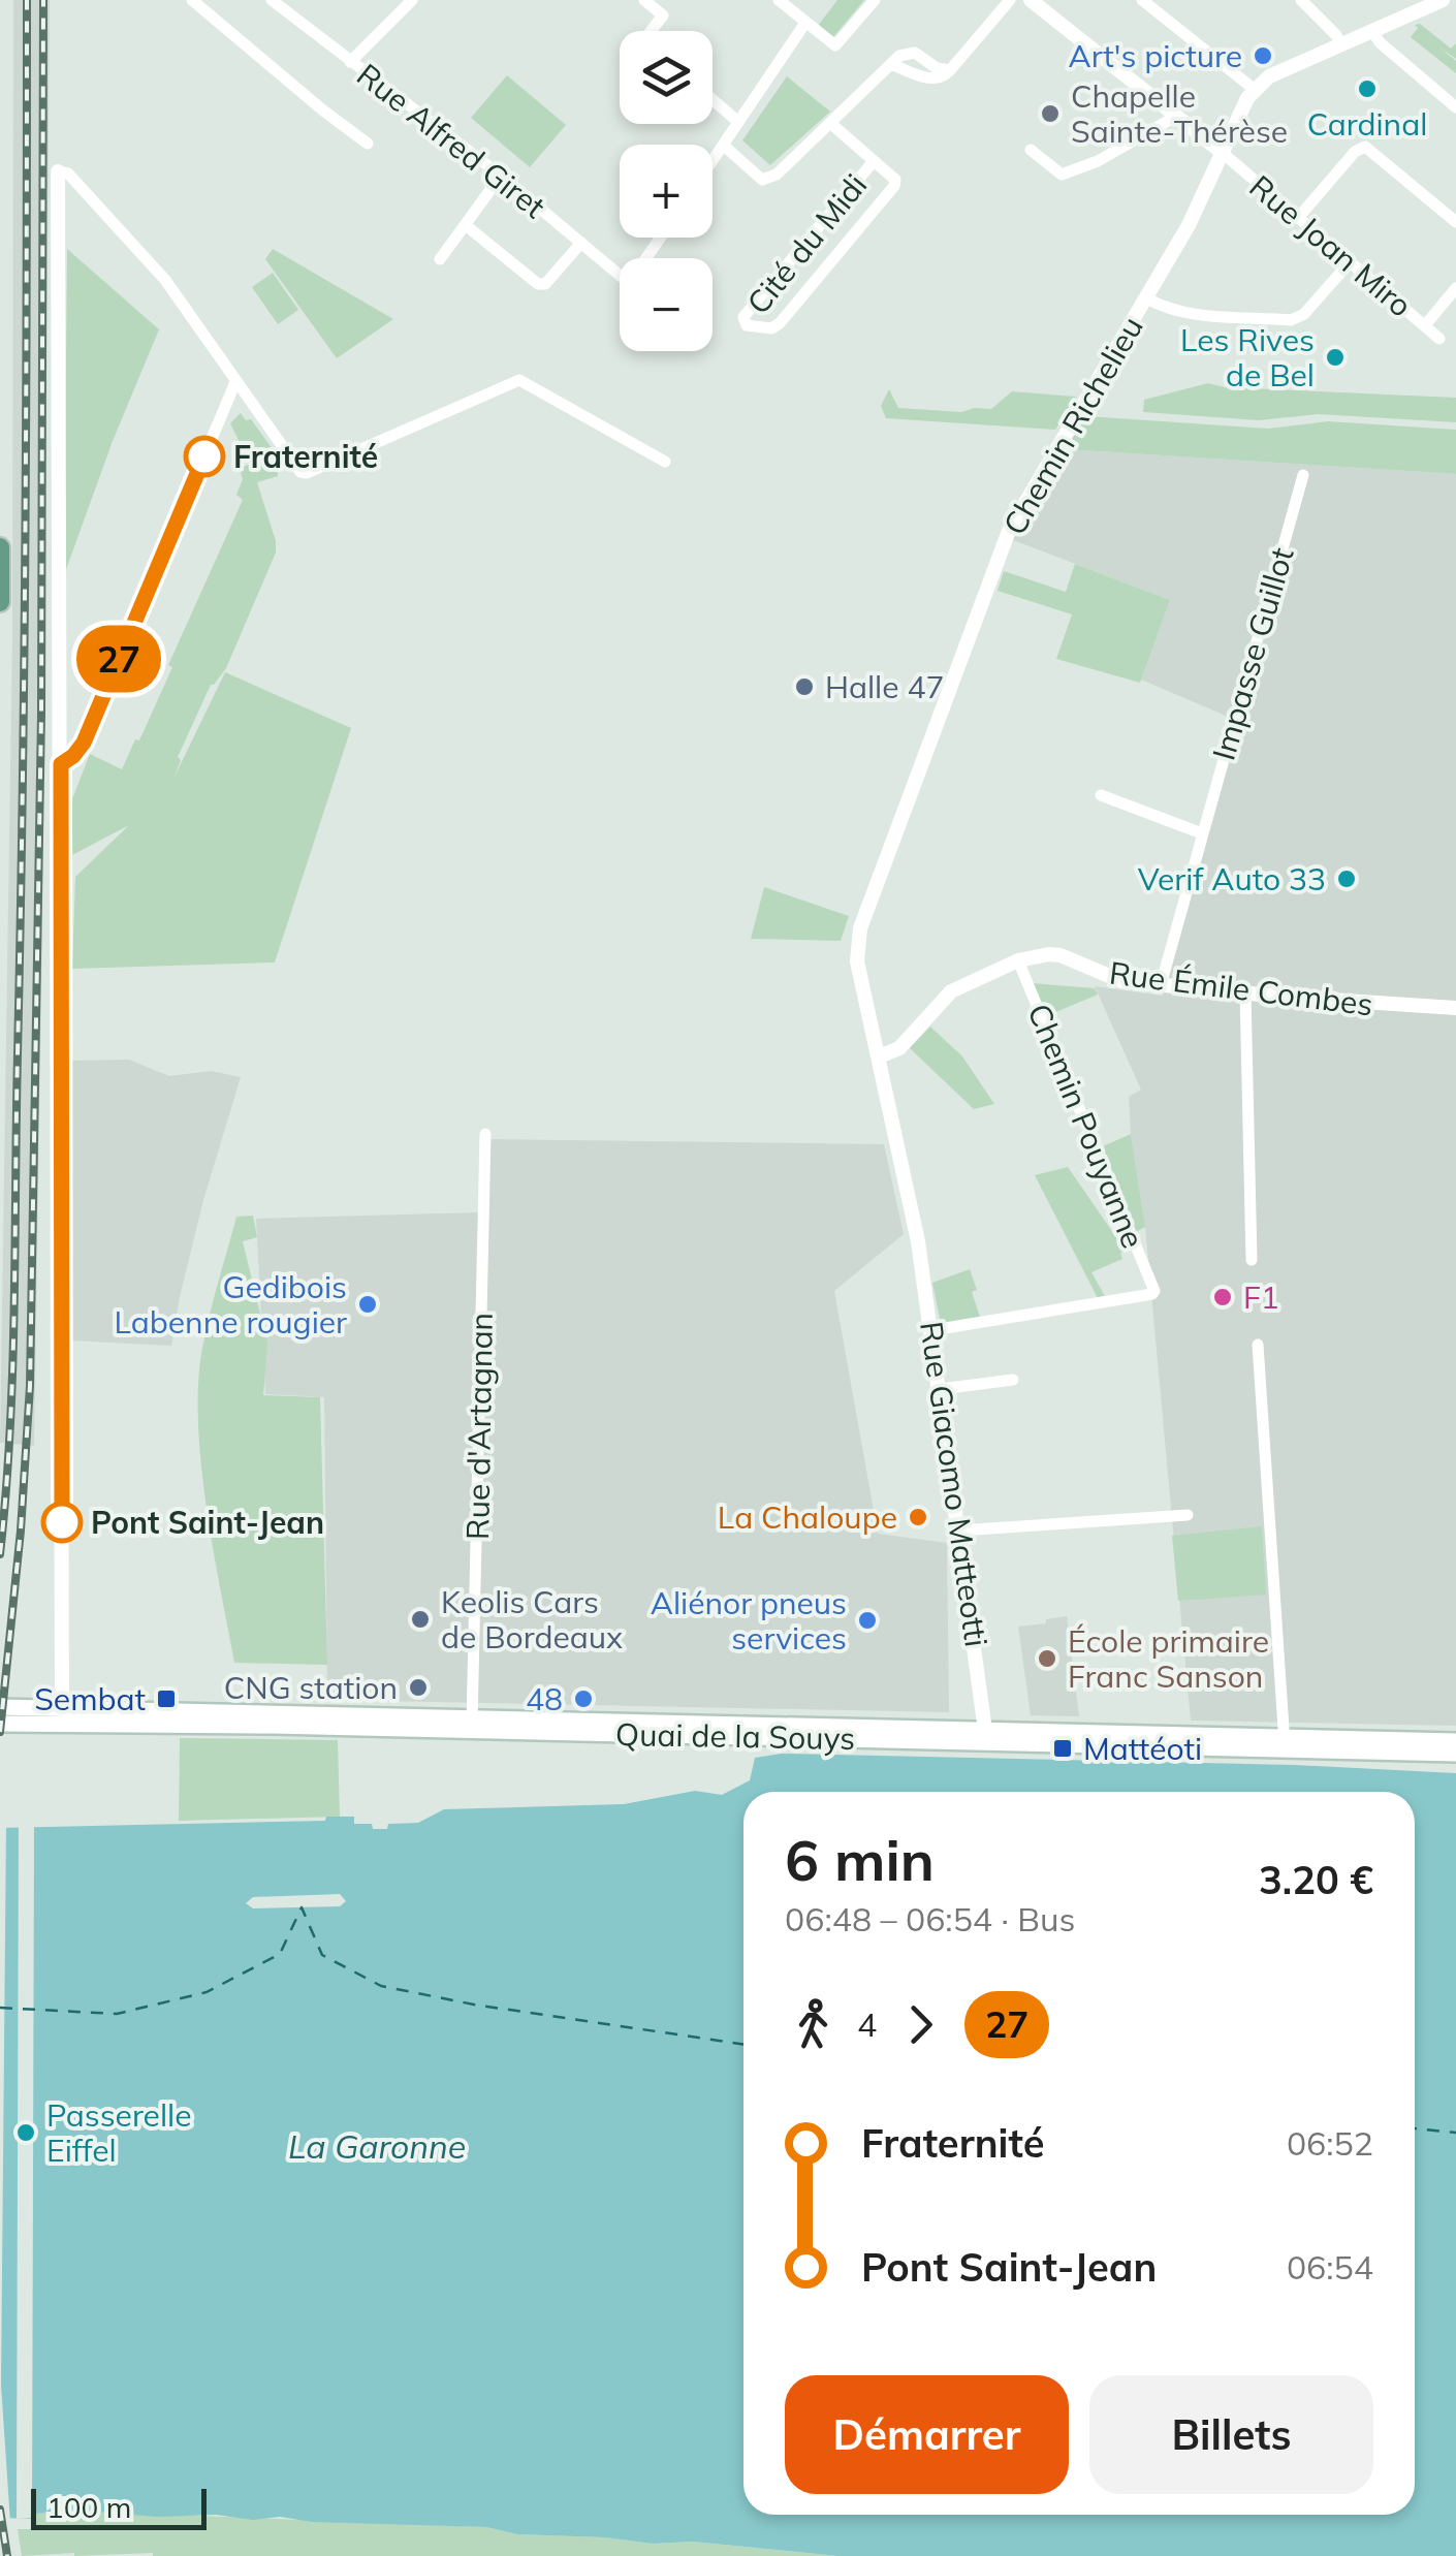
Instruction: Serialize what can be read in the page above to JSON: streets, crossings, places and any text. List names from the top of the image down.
{
  "streets": {
    "main road": ["Quai de la Souys"],
    "street": [
      "Rue Alfred Giret",
      "Cité du Midi",
      "Rue Joan Miro",
      "Chemin Richelieu",
      "Impasse Guillot",
      "Rue Émile Combes",
      "Chemin Pouyanne",
      "Rue d'Artagnan",
      "Rue Giacomo Matteotti"
    ]
  },
  "crossings": [
    ["Rue Joan Miro", "Chemin Richelieu"],
    ["Chemin Richelieu", "Rue Émile Combes"],
    ["Chemin Richelieu", "Rue Giacomo Matteotti"],
    ["Impasse Guillot", "Rue Émile Combes"],
    ["Rue Émile Combes", "Chemin Pouyanne"],
    ["Chemin Pouyanne", "Rue Giacomo Matteotti"],
    ["Rue d'Artagnan", "Quai de la Souys"],
    ["Rue Giacomo Matteotti", "Quai de la Souys"]
  ],
  "water": ["La Garonne"],
  "places": {
    "other": [
      "Art's picture",
      "Cardinal",
      "Chapelle Sainte-Thérèse",
      "Les Rives de Bel",
      "Fraternité",
      "Halle 47",
      "Verif Auto 33",
      "F1",
      "Gedibois Labenne rougier",
      "La Chaloupe",
      "Pont Saint-Jean",
      "Keolis Cars de Bordeaux",
      "Aliénor pneus services",
      "École primaire Franc Sanson",
      "CNG station",
      "48",
      "Passerelle Eiffel"
    ],
    "transit": ["Sembat", "Mattéoti"]
  },
  "lines": ["bus line 27"],
  "scale_bar": "100 m",
  "page": {
    "on_map": "27",
    "map_buttons": ["+", "−"],
    "heading": ["6 min", "06:48 – 06:54 · Bus", "3.20 €"],
    "legs": ["4", "27"],
    "list": [
      {
        "name": "Fraternité",
        "value": "06:52"
      },
      {
        "name": "Pont Saint-Jean",
        "value": "06:54"
      }
    ],
    "buttons": ["Démarrer", "Billets"],
    "scale": "100 m"
  }
}
